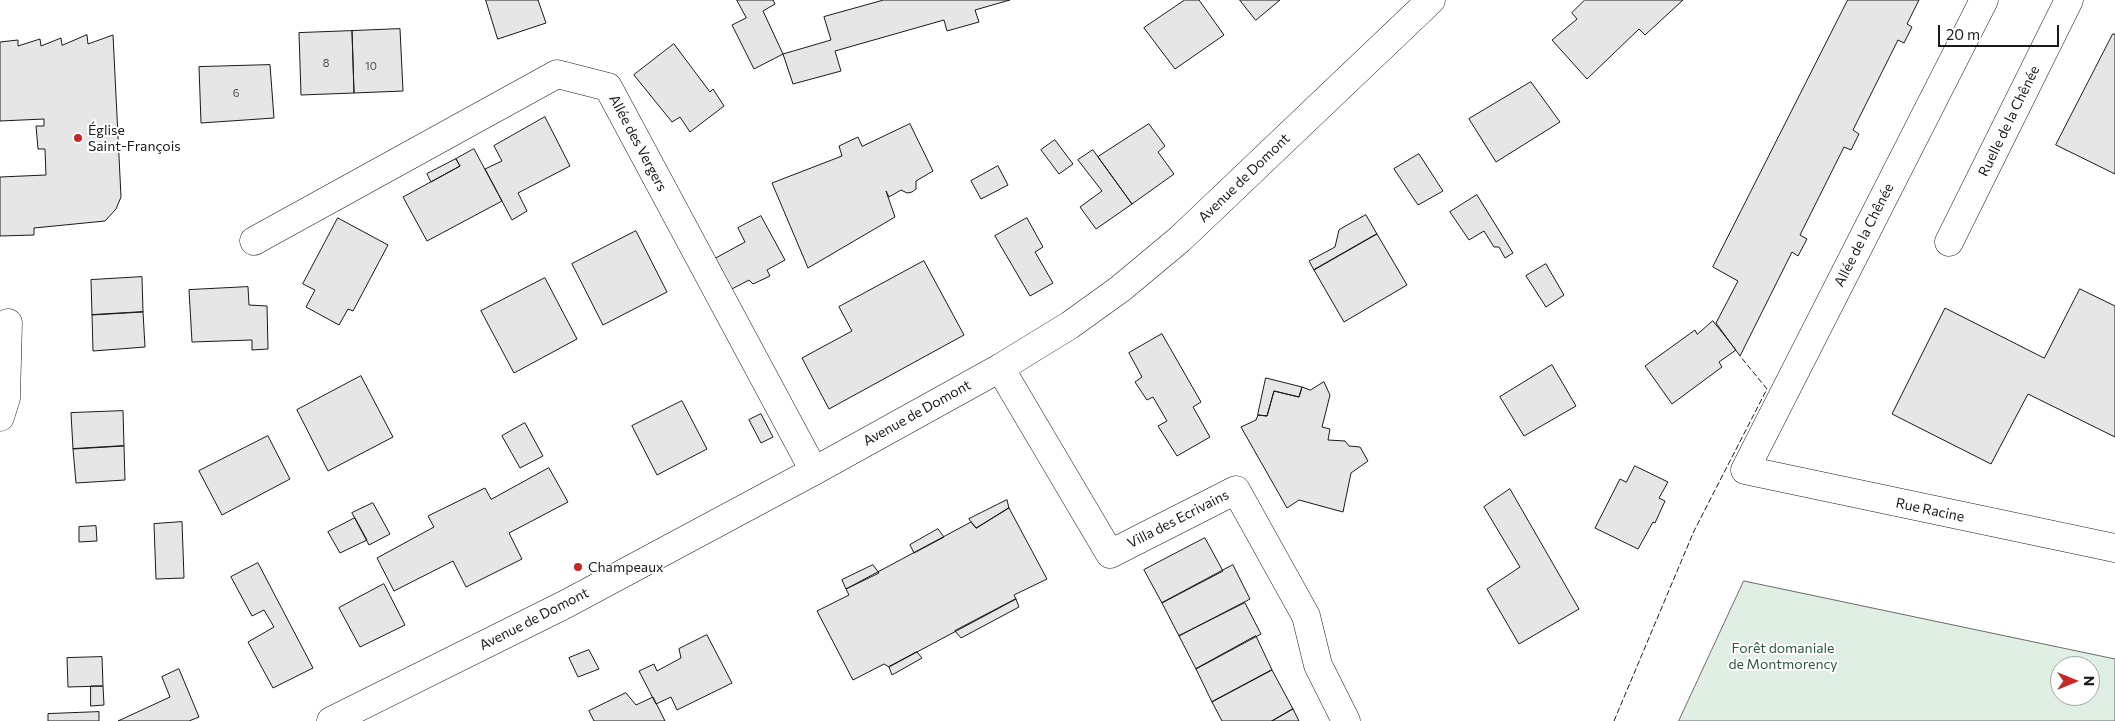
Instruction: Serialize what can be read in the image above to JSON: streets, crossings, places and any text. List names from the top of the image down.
{
  "streets": {
    "street": [
      "Ruelle de la Chênée",
      "Allée des Vergers",
      "Avenue de Domont",
      "Allée de la Chênée",
      "Rue Racine",
      "Villa des Ecrivains"
    ]
  },
  "crossings": [
    ["Allée des Vergers", "Avenue de Domont"],
    ["Avenue de Domont", "Villa des Ecrivains"],
    ["Allée de la Chênée", "Rue Racine"]
  ],
  "parks": ["Forêt domaniale de Montmorency"],
  "places": ["Église Saint-François", "Champeaux"],
  "house_numbers": ["8", "10", "6"],
  "scale_bar": "20 m",
  "north": "right"
}
